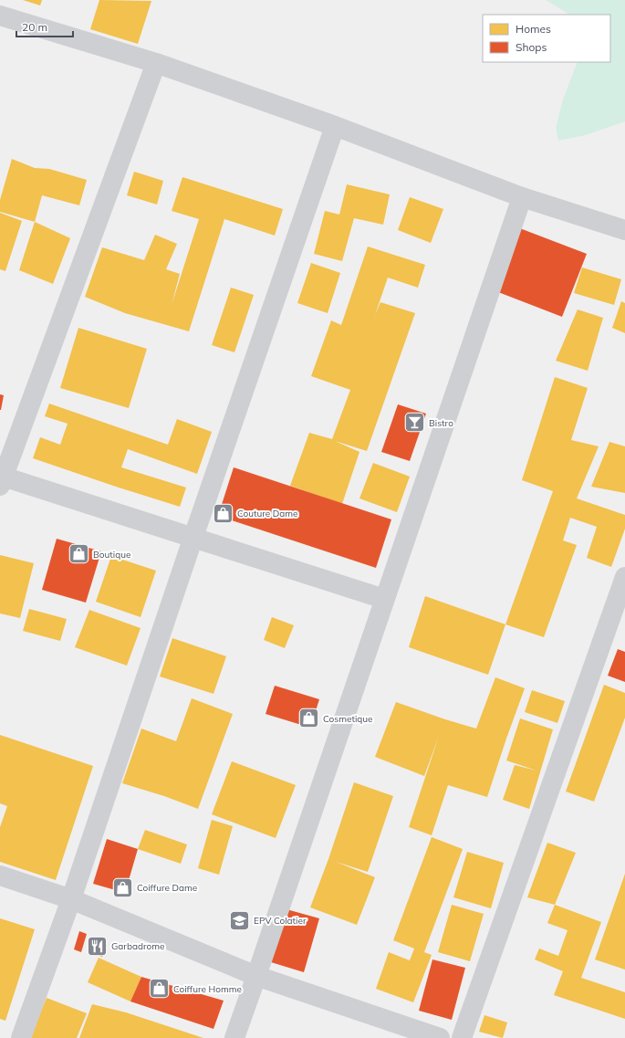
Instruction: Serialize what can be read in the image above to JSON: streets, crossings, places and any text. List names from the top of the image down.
{
  "places": {
    "bar": ["Bistro"],
    "shop": [
      "Couture Dame",
      "Boutique",
      "Cosmetique",
      "Coiffure Dame",
      "Coiffure Homme"
    ],
    "school or university": ["EPV Colatier"],
    "restaurant": ["Garbadrome"]
  },
  "legend": ["Homes", "Shops"],
  "scale_bar": "20 m"
}
